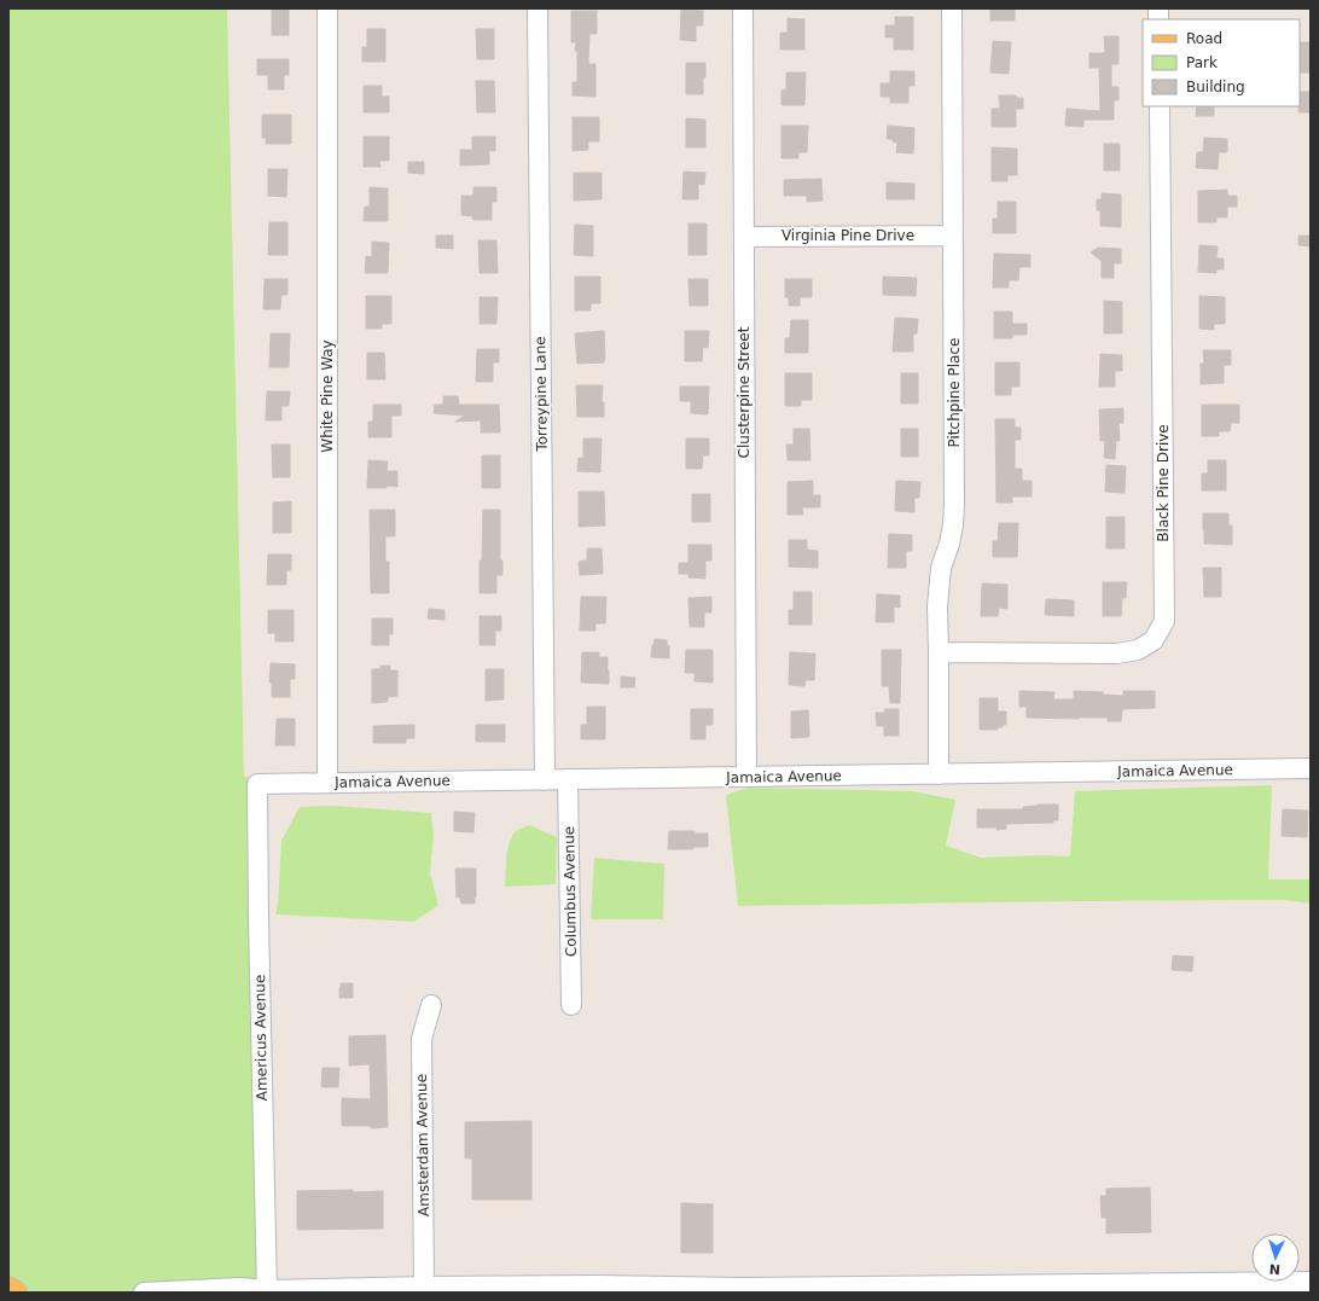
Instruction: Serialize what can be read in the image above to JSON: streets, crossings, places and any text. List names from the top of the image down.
{
  "streets": {
    "street": [
      "Virginia Pine Drive",
      "Clusterpine Street",
      "Pitchpine Place",
      "Torreypine Lane",
      "White Pine Way",
      "Black Pine Drive",
      "Jamaica Avenue",
      "Columbus Avenue",
      "Americus Avenue",
      "Amsterdam Avenue"
    ]
  },
  "crossings": [
    ["Virginia Pine Drive", "Clusterpine Street"],
    ["Virginia Pine Drive", "Pitchpine Place"],
    ["Clusterpine Street", "Jamaica Avenue"],
    ["Pitchpine Place", "Black Pine Drive"],
    ["Pitchpine Place", "Jamaica Avenue"],
    ["Torreypine Lane", "Jamaica Avenue"],
    ["White Pine Way", "Jamaica Avenue"],
    ["Jamaica Avenue", "Columbus Avenue"],
    ["Jamaica Avenue", "Americus Avenue"]
  ],
  "legend": ["Road", "Park", "Building"],
  "north": "bottom"
}
